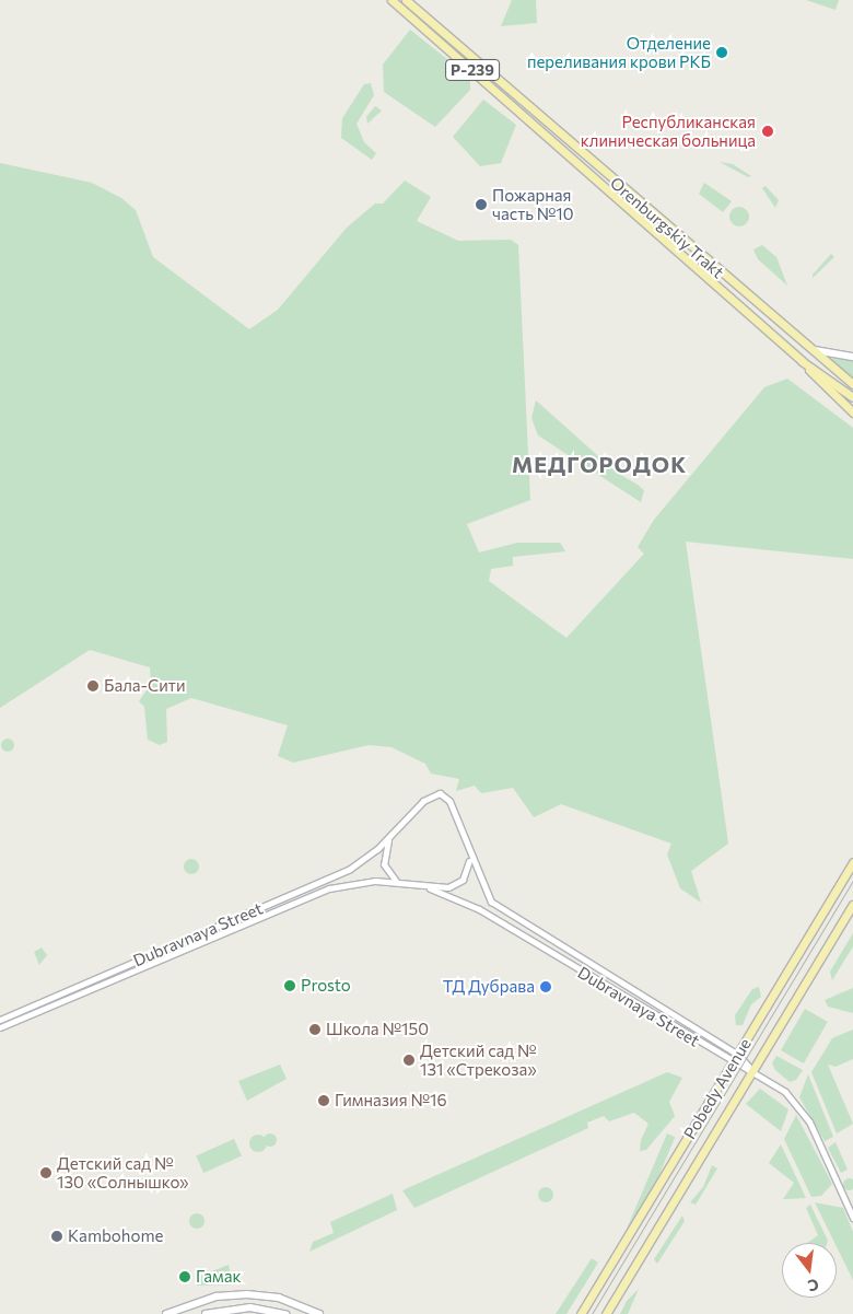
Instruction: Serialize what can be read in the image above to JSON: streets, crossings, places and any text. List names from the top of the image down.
{
  "streets": {
    "main road": ["Р-239", "Orenburgskiy Trakt", "Pobedy Avenue"],
    "street": ["Dubravnaya Street"]
  },
  "crossings": [
    ["Dubravnaya Street", "Pobedy Avenue"]
  ],
  "districts": ["МЕДГОРОДОК"],
  "places": [
    "Отделение переливания крови РКБ",
    "Республиканская клиническая больница",
    "Пожарная часть №10",
    "Бала-Сити",
    "Prosto",
    "ТД Дубрава",
    "Школа №150",
    "Детский сад № 131 «Стрекоза»",
    "Гимназия №16",
    "Детский сад № 130 «Солнышко»",
    "Kambohome",
    "Гамак"
  ],
  "north": "bottom"
}
